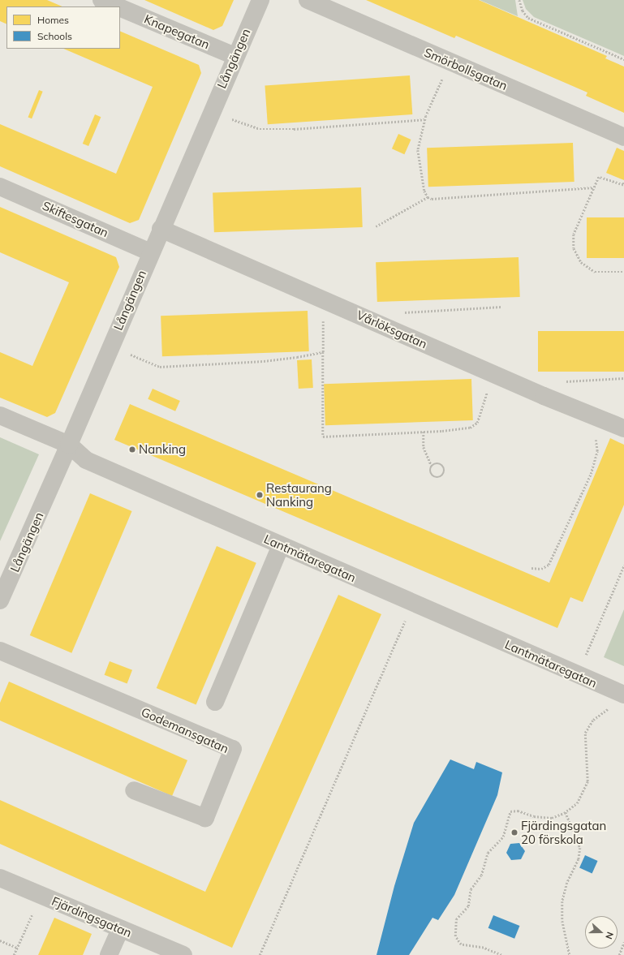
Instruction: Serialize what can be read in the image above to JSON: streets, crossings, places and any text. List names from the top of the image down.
{
  "streets": {
    "street": [
      "Knapegatan",
      "Långängen",
      "Smörbollsgatan",
      "Skiftesgatan",
      "Vårlöksgatan",
      "Lantmätaregatan",
      "Godemansgatan",
      "Fjärdingsgatan"
    ]
  },
  "crossings": [
    ["Knapegatan", "Långängen"],
    ["Långängen", "Skiftesgatan"],
    ["Långängen", "Vårlöksgatan"],
    ["Långängen", "Lantmätaregatan"]
  ],
  "places": ["Nanking", "Restaurang Nanking", "Fjärdingsgatan 20 förskola"],
  "legend": ["Homes", "Schools"],
  "north": "right"
}
